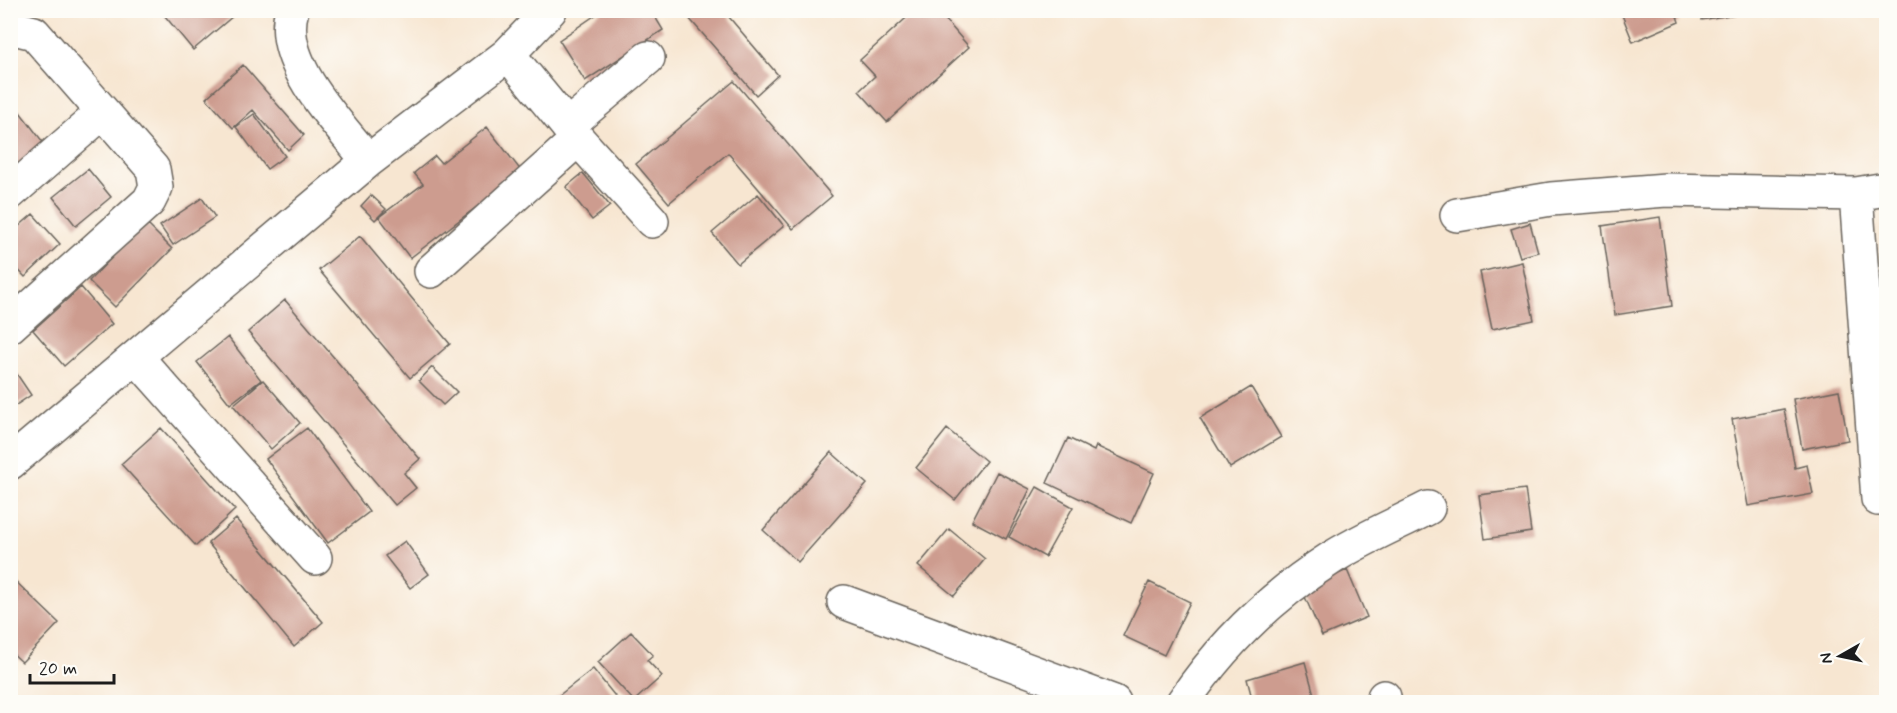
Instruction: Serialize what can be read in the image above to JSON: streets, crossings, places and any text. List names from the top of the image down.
{
  "scale_bar": "20 m",
  "north": "left"
}
